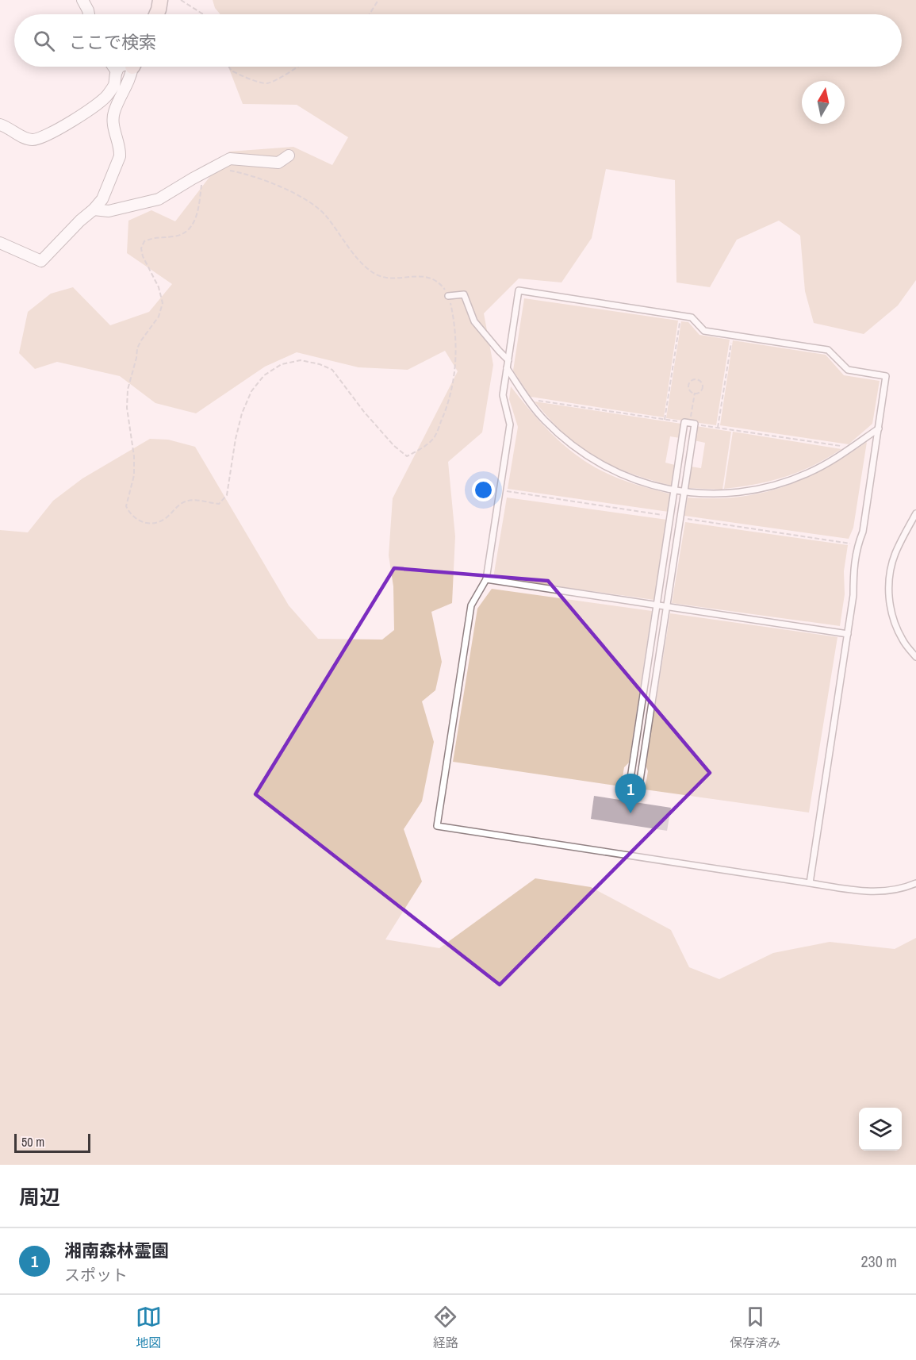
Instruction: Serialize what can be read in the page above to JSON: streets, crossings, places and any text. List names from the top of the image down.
{
  "scale_bar": "50 m",
  "north": "top",
  "page": {
    "search": "ここで検索",
    "pins": "1",
    "scale": "50 m",
    "heading": "周辺",
    "list": [
      {
        "mark": "1",
        "name": "湘南森林霊園",
        "note": "スポット",
        "value": "230 m"
      }
    ],
    "nav": ["地図", "経路", "保存済み"]
  }
}
